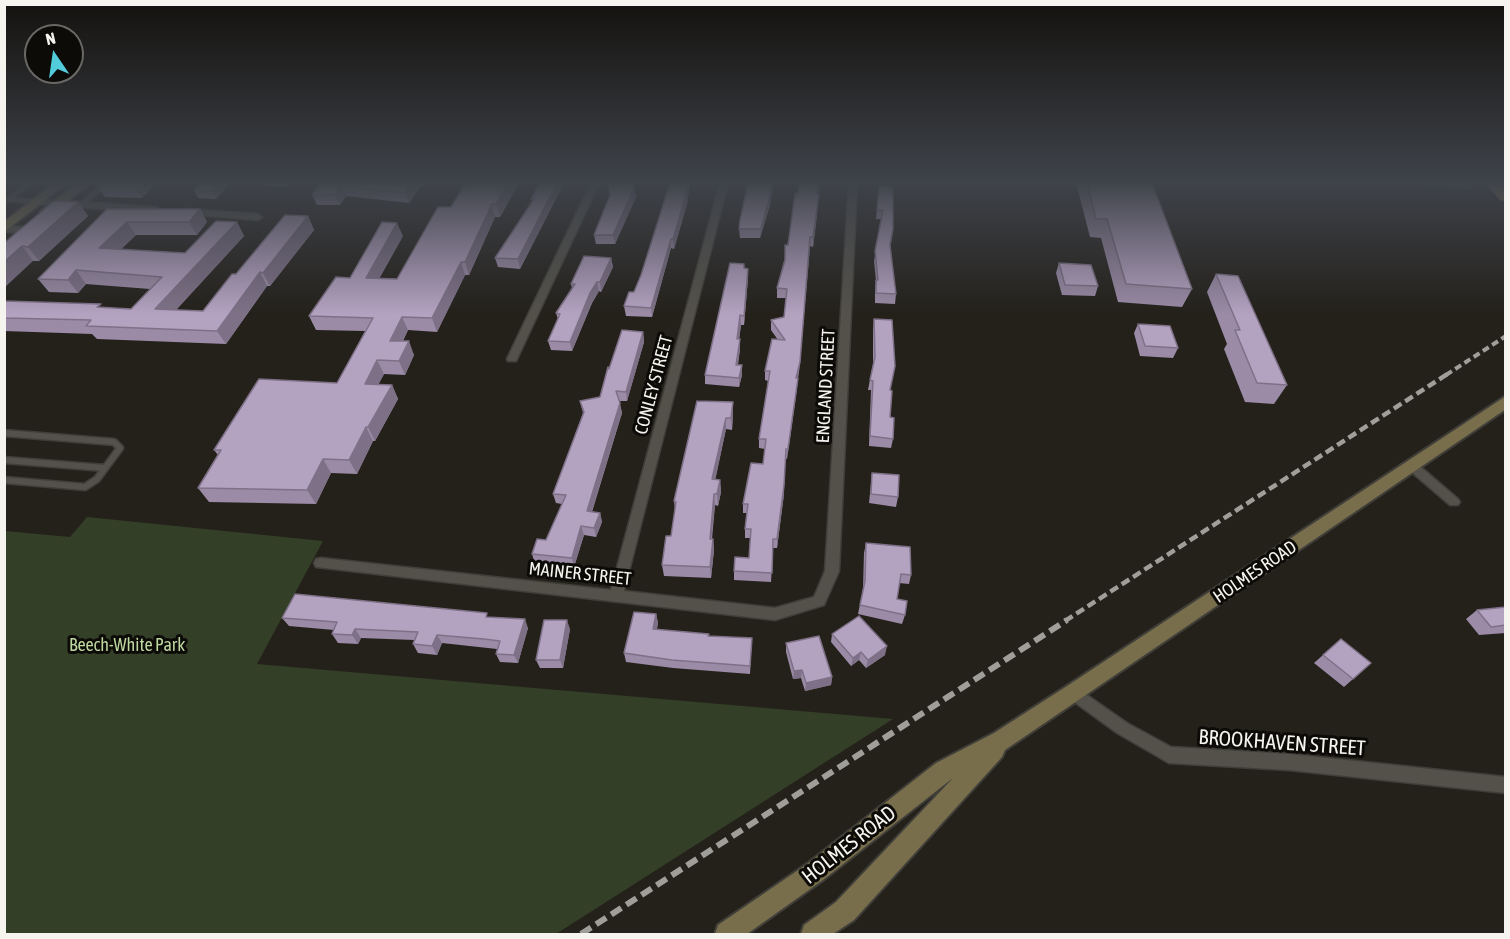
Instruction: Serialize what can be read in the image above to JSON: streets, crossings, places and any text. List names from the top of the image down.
{
  "streets": {
    "main road": ["HOLMES ROAD"],
    "street": [
      "CONLEY STREET",
      "ENGLAND STREET",
      "MAINER STREET",
      "BROOKHAVEN STREET"
    ]
  },
  "crossings": [
    ["CONLEY STREET", "MAINER STREET"],
    ["ENGLAND STREET", "MAINER STREET"],
    ["HOLMES ROAD", "BROOKHAVEN STREET"]
  ],
  "parks": ["Beech-White Park"],
  "north": "top"
}
